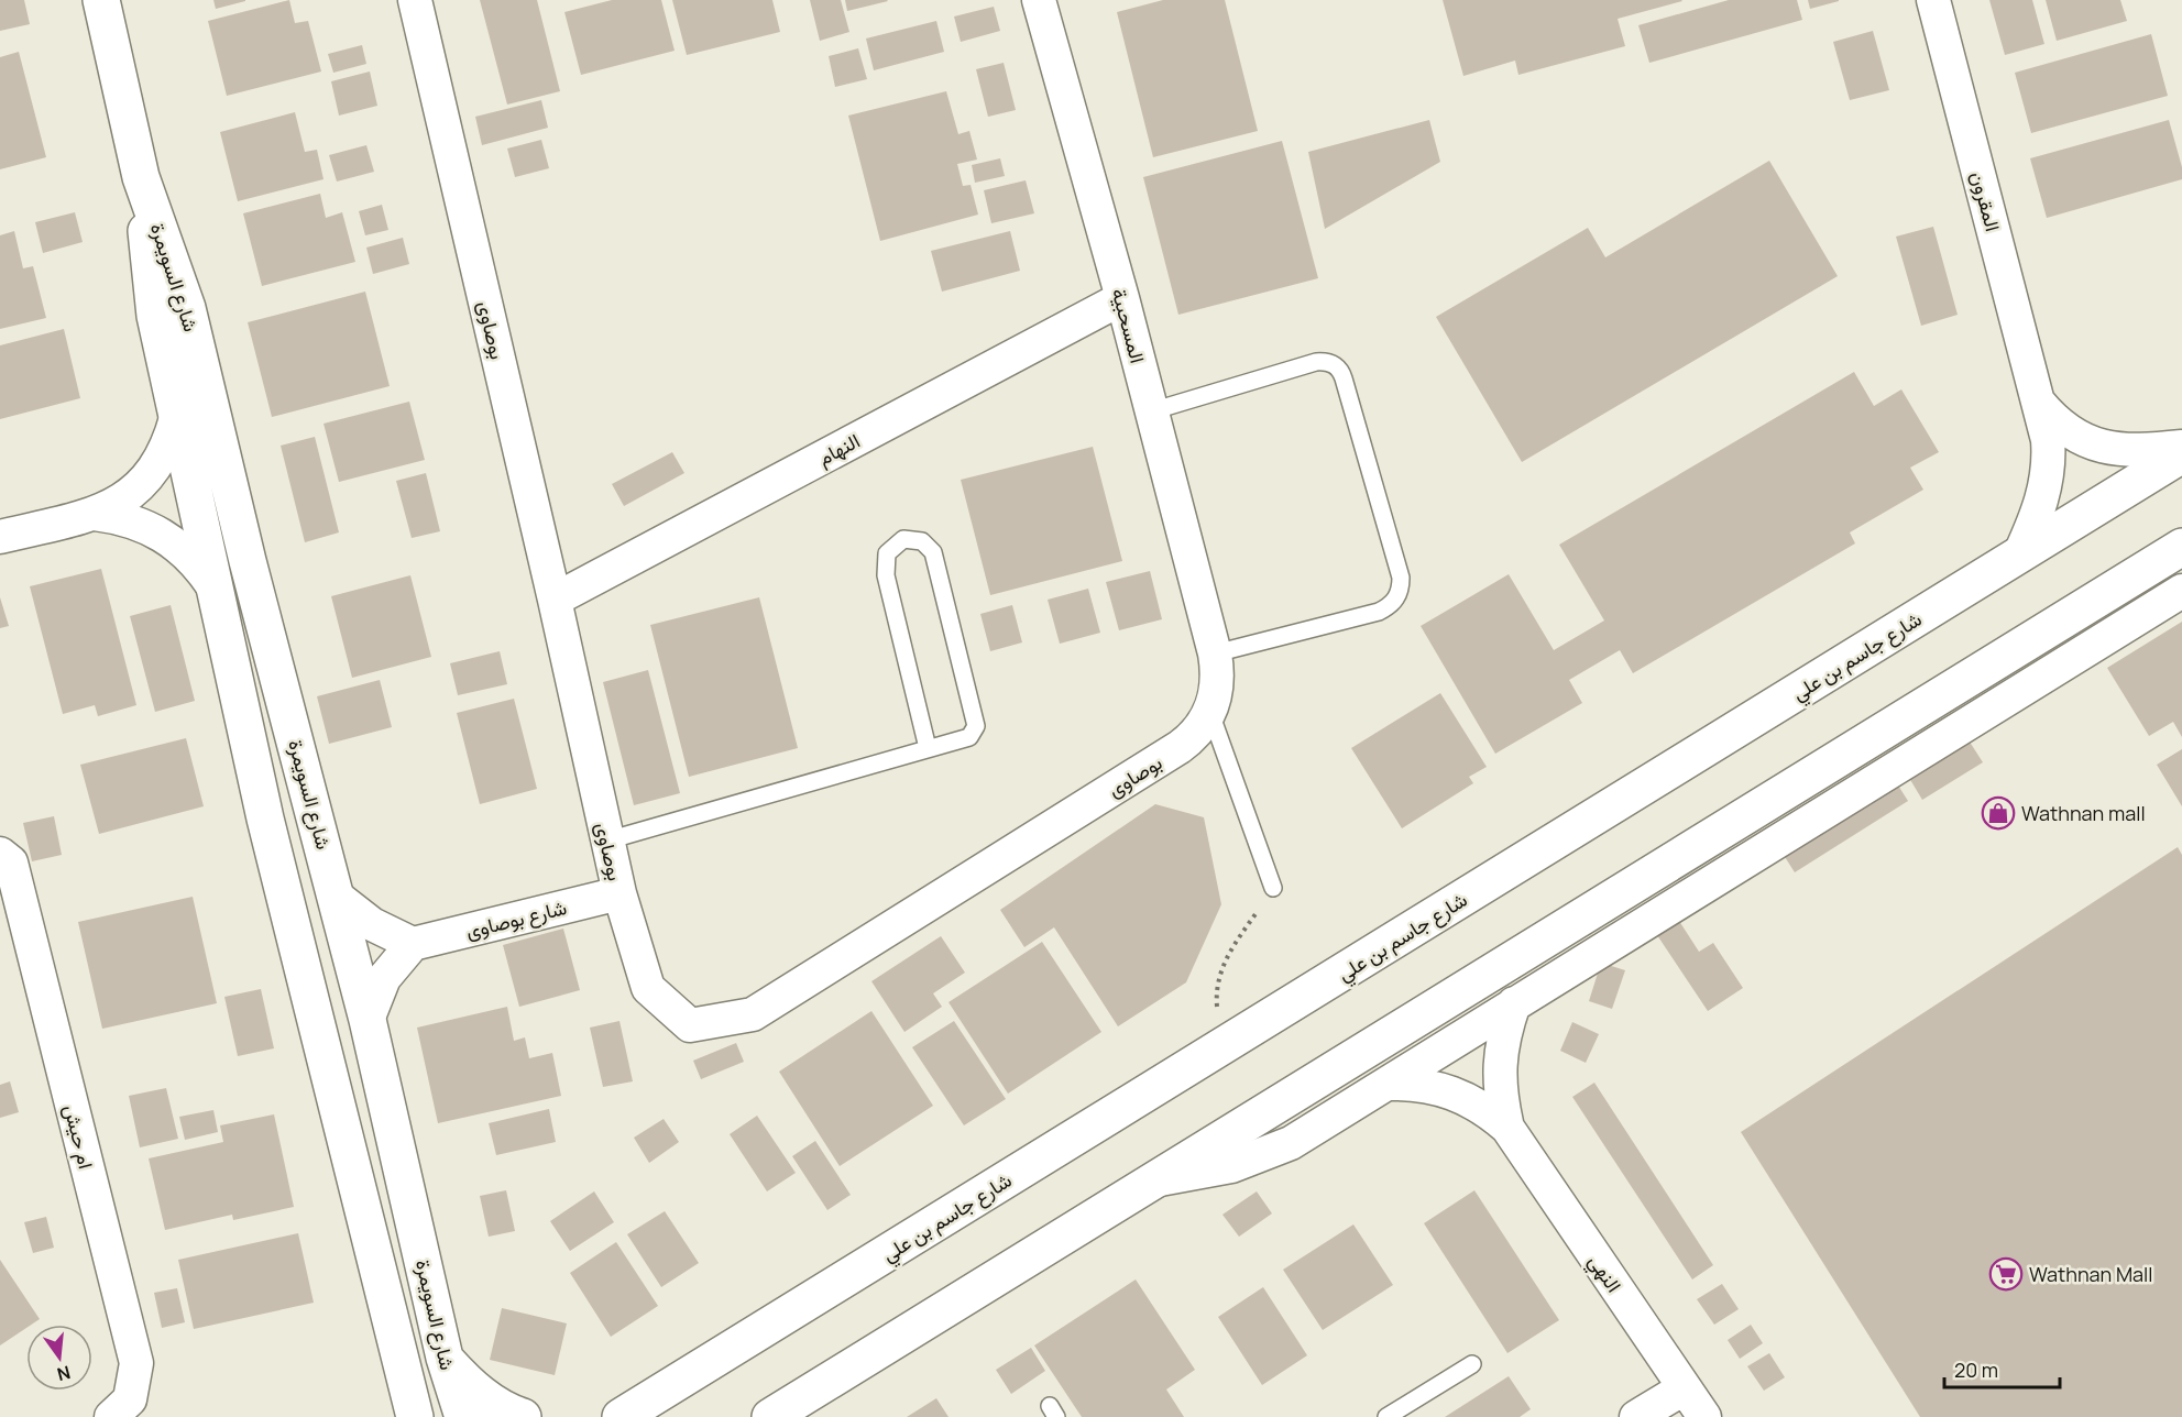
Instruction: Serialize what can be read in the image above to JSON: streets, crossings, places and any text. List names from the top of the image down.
{
  "streets": {
    "street": [
      "المقرون",
      "شارع السويمرة",
      "المسحبية",
      "بوصاوى",
      "النهام",
      "شارع جاسم بن علي",
      "شارع بوصاوى",
      "ام حيش",
      "النهي"
    ]
  },
  "crossings": [
    ["المقرون", "شارع جاسم بن علي"],
    ["المسحبية", "بوصاوى"],
    ["المسحبية", "النهام"],
    ["بوصاوى", "النهام"],
    ["بوصاوى", "شارع بوصاوى"]
  ],
  "places": {
    "shop": ["Wathnan mall"],
    "supermarket": ["Wathnan Mall"]
  },
  "scale_bar": "20 m",
  "north": "bottom"
}
